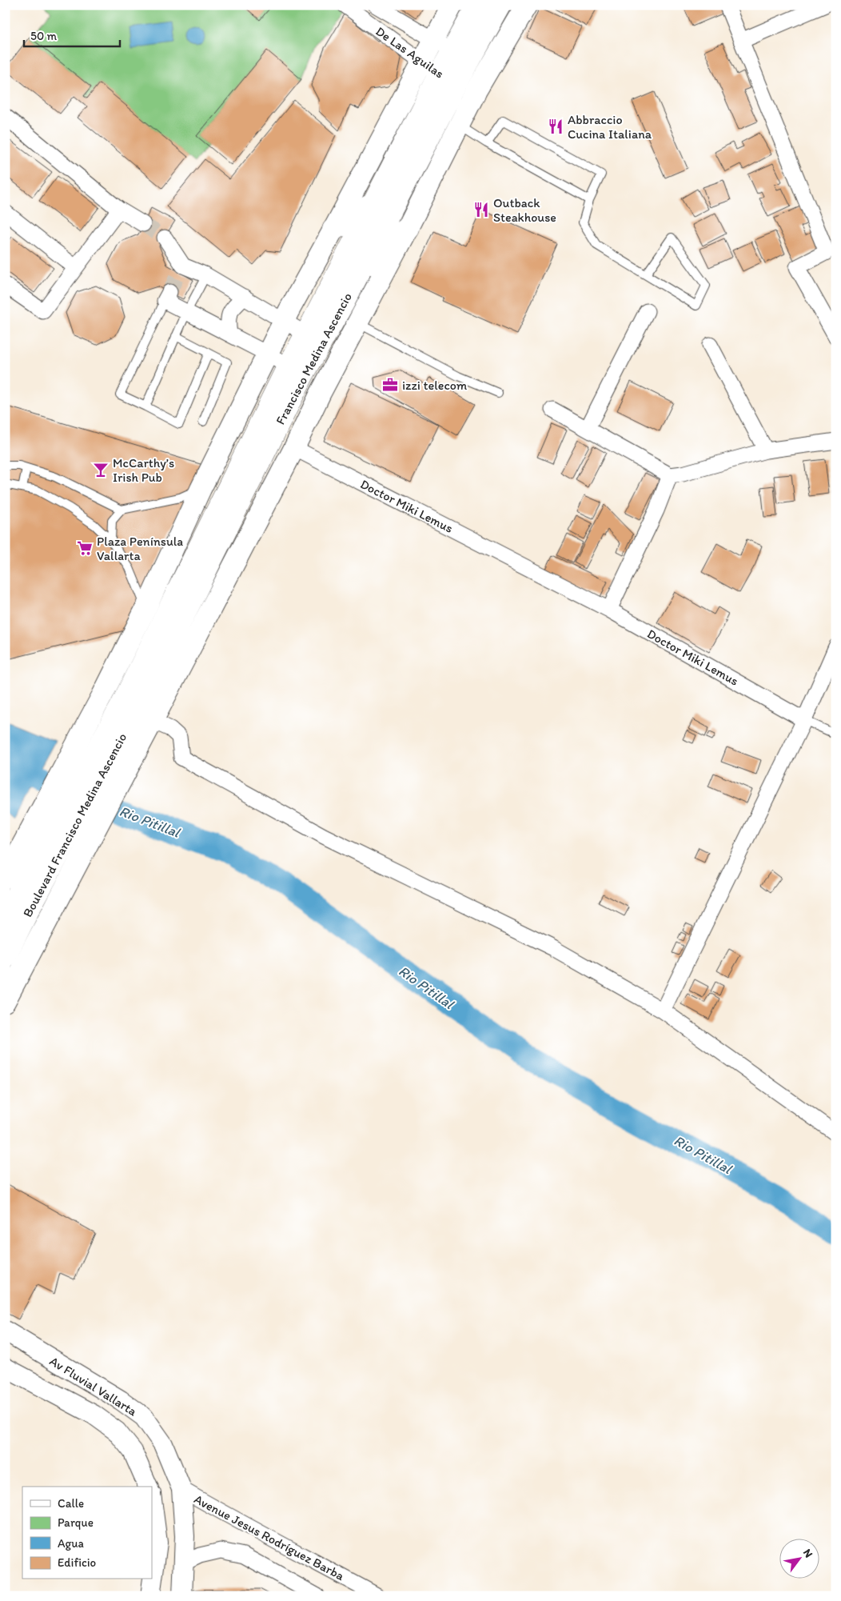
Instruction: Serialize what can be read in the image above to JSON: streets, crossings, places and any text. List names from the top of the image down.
{
  "streets": {
    "highway": ["Francisco Medina Ascencio", "Boulevard Francisco Medina Ascencio"],
    "street": [
      "De Las Aguilas",
      "Doctor Miki Lemus",
      "Av Fluvial Vallarta",
      "Avenue Jesus Rodríguez Barba"
    ]
  },
  "crossings": [
    ["De Las Aguilas", "Francisco Medina Ascencio"],
    ["Francisco Medina Ascencio", "Boulevard Francisco Medina Ascencio"],
    ["Av Fluvial Vallarta", "Avenue Jesus Rodríguez Barba"]
  ],
  "water": ["Rio Pitillal"],
  "places": {
    "restaurant": ["Abbraccio Cucina Italiana", "Outback Steakhouse"],
    "office": ["izzi telecom"],
    "bar": ["McCarthy’s Irish Pub"],
    "supermarket": ["Plaza Península Vallarta"]
  },
  "legend": [
    "Calle",
    "Parque",
    "Agua",
    "Edificio"
  ],
  "scale_bar": "50 m",
  "north": "top right"
}
